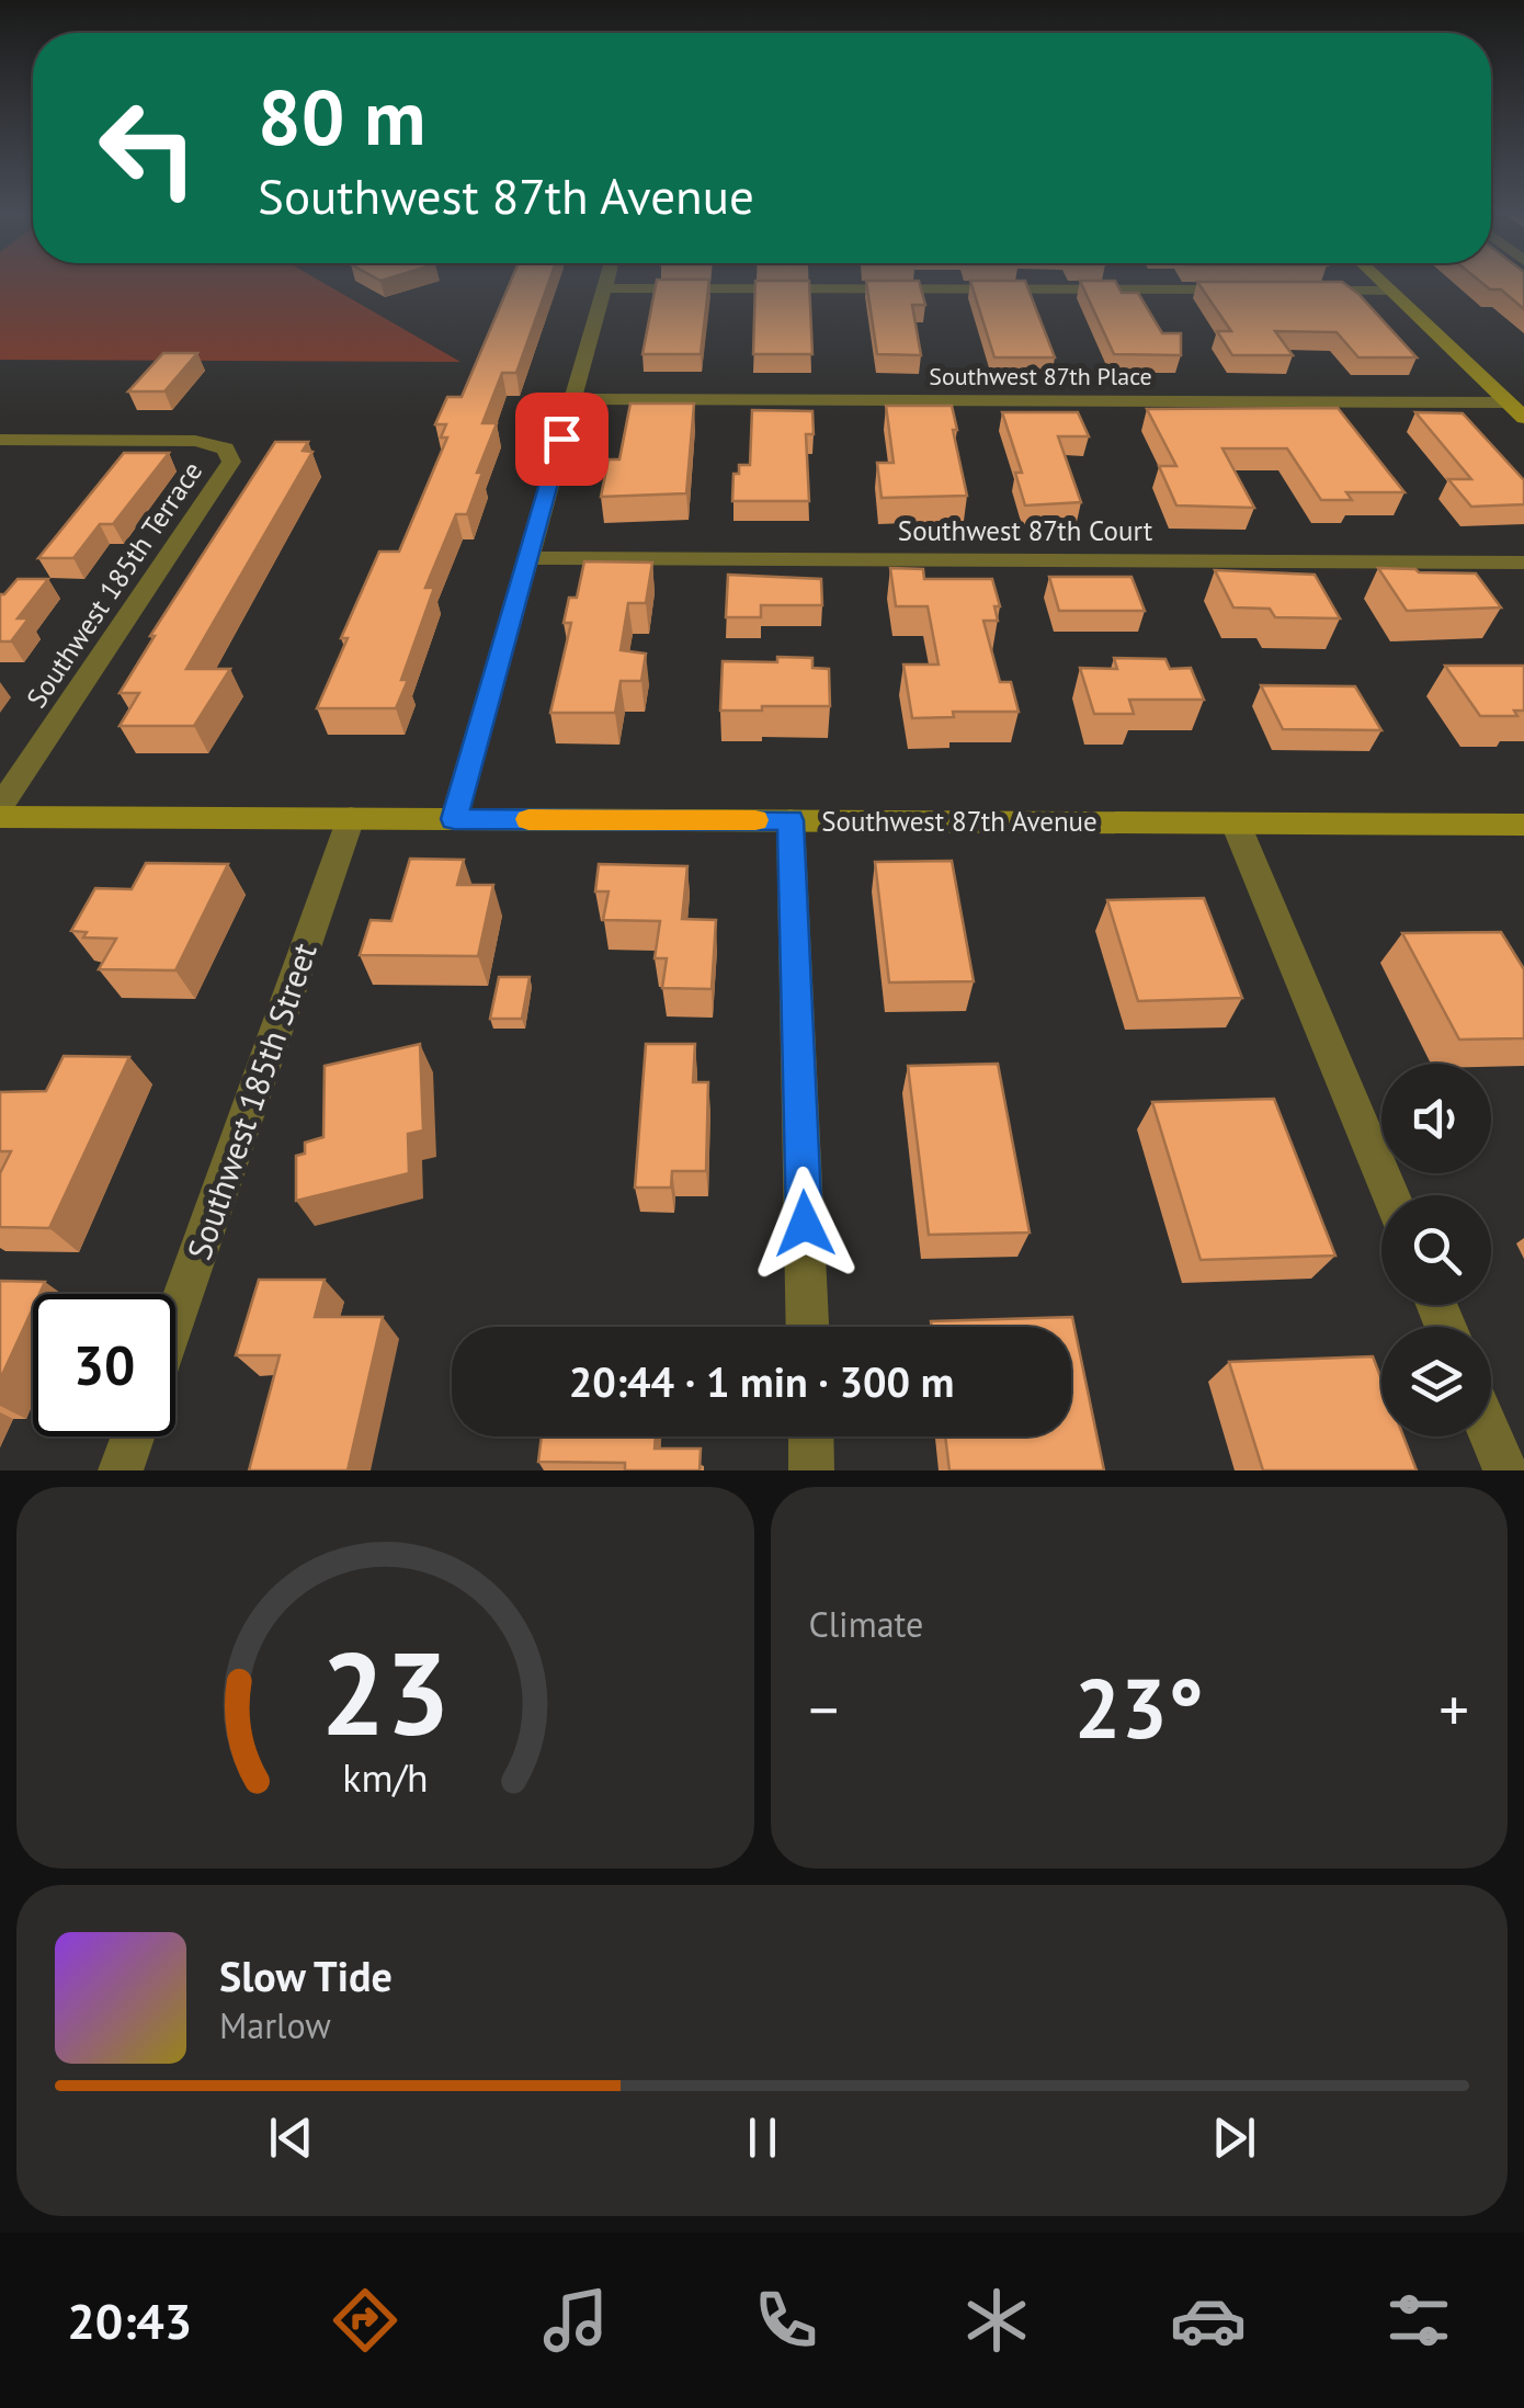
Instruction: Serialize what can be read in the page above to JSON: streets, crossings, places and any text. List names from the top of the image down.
{
  "streets": {
    "street": [
      "Southwest 87th Place",
      "Southwest 87th Court",
      "Southwest 185th Terrace",
      "Southwest 87th Avenue",
      "Southwest 185th Street"
    ]
  },
  "crossings": [
    ["Southwest 87th Avenue", "Southwest 185th Street"]
  ],
  "page": {
    "turn": ["80 m", "Southwest 87th Avenue"],
    "limit": "30",
    "trip": "20:44 · 1 min · 300 m",
    "tile": "Climate",
    "heat": ["−", "23°", "+"],
    "song": ["Slow Tide", "Marlow"],
    "tabs": "20:43",
    "gauge": ["23", "km/h"]
  }
}
